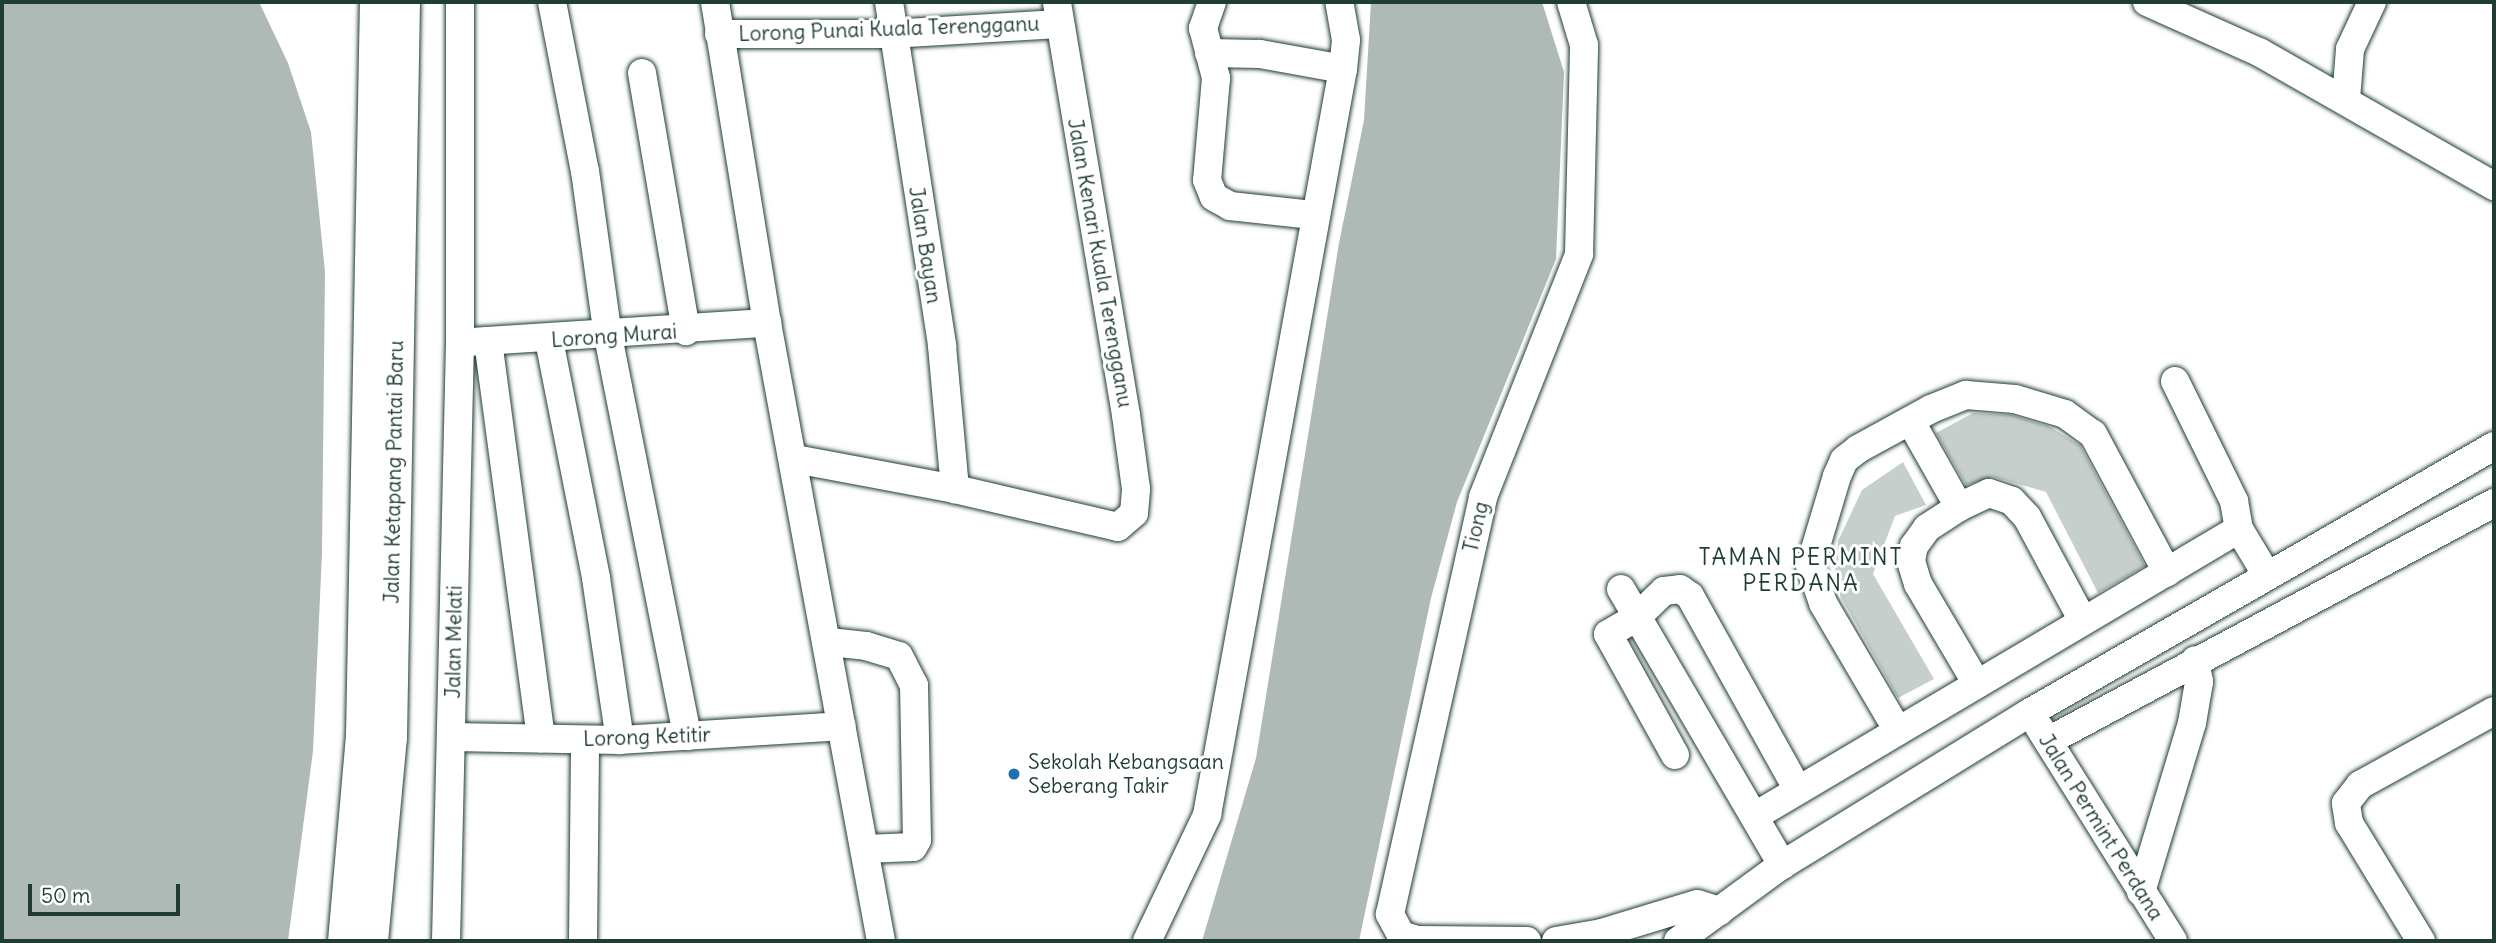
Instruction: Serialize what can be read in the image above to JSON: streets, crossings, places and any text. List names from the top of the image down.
{
  "streets": {
    "main road": ["Jalan Ketapang Pantai Baru"],
    "street": [
      "Lorong Punai Kuala Terengganu",
      "Jalan Bayan",
      "Jalan Kenari Kuala Terengganu",
      "Lorong Murai",
      "Tiong",
      "Jalan Melati",
      "Lorong Ketitir",
      "Jalan Permint Perdana"
    ]
  },
  "crossings": [
    ["Lorong Punai Kuala Terengganu", "Jalan Bayan"],
    ["Lorong Punai Kuala Terengganu", "Jalan Kenari Kuala Terengganu"],
    ["Jalan Bayan", "Jalan Kenari Kuala Terengganu"],
    ["Lorong Murai", "Jalan Melati"],
    ["Jalan Melati", "Lorong Ketitir"]
  ],
  "districts": ["TAMAN PERMINT PERDANA"],
  "places": ["Sekolah Kebangsaan Seberang Takir"],
  "scale_bar": "50 m"
}
